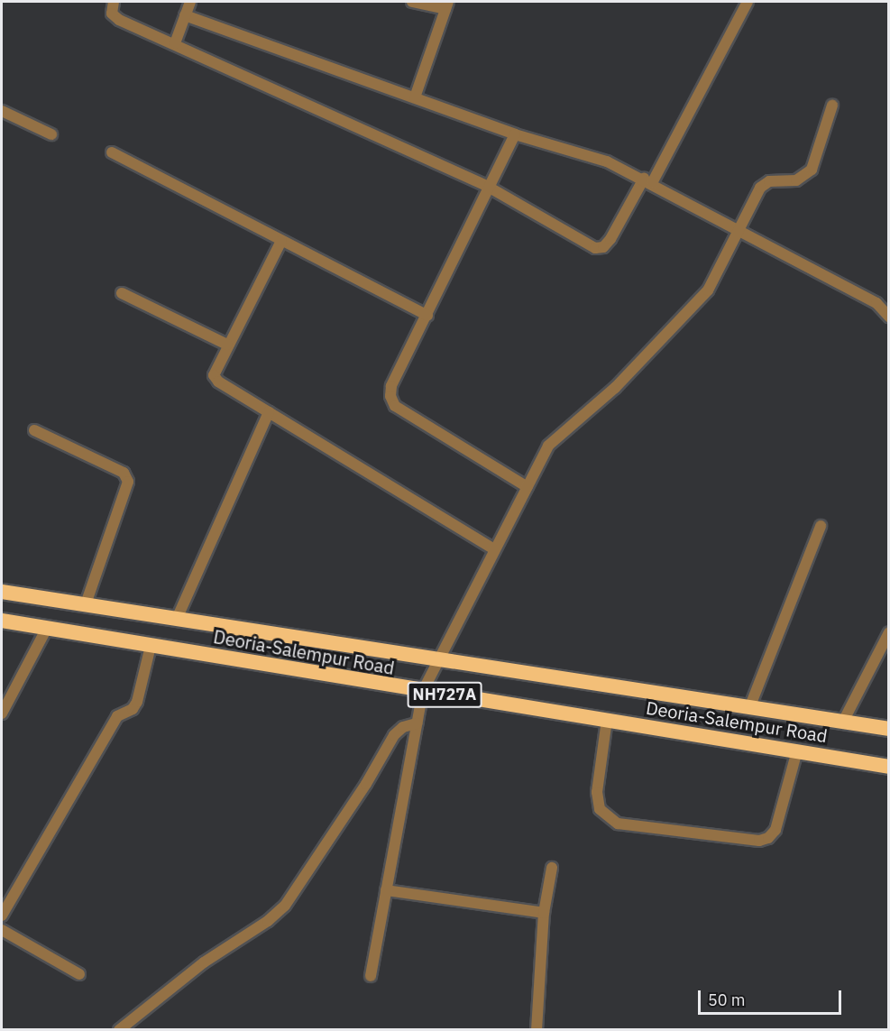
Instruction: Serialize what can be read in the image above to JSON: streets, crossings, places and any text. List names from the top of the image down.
{
  "streets": {
    "highway": ["Deoria-Salempur Road", "NH727A"]
  },
  "scale_bar": "50 m"
}
